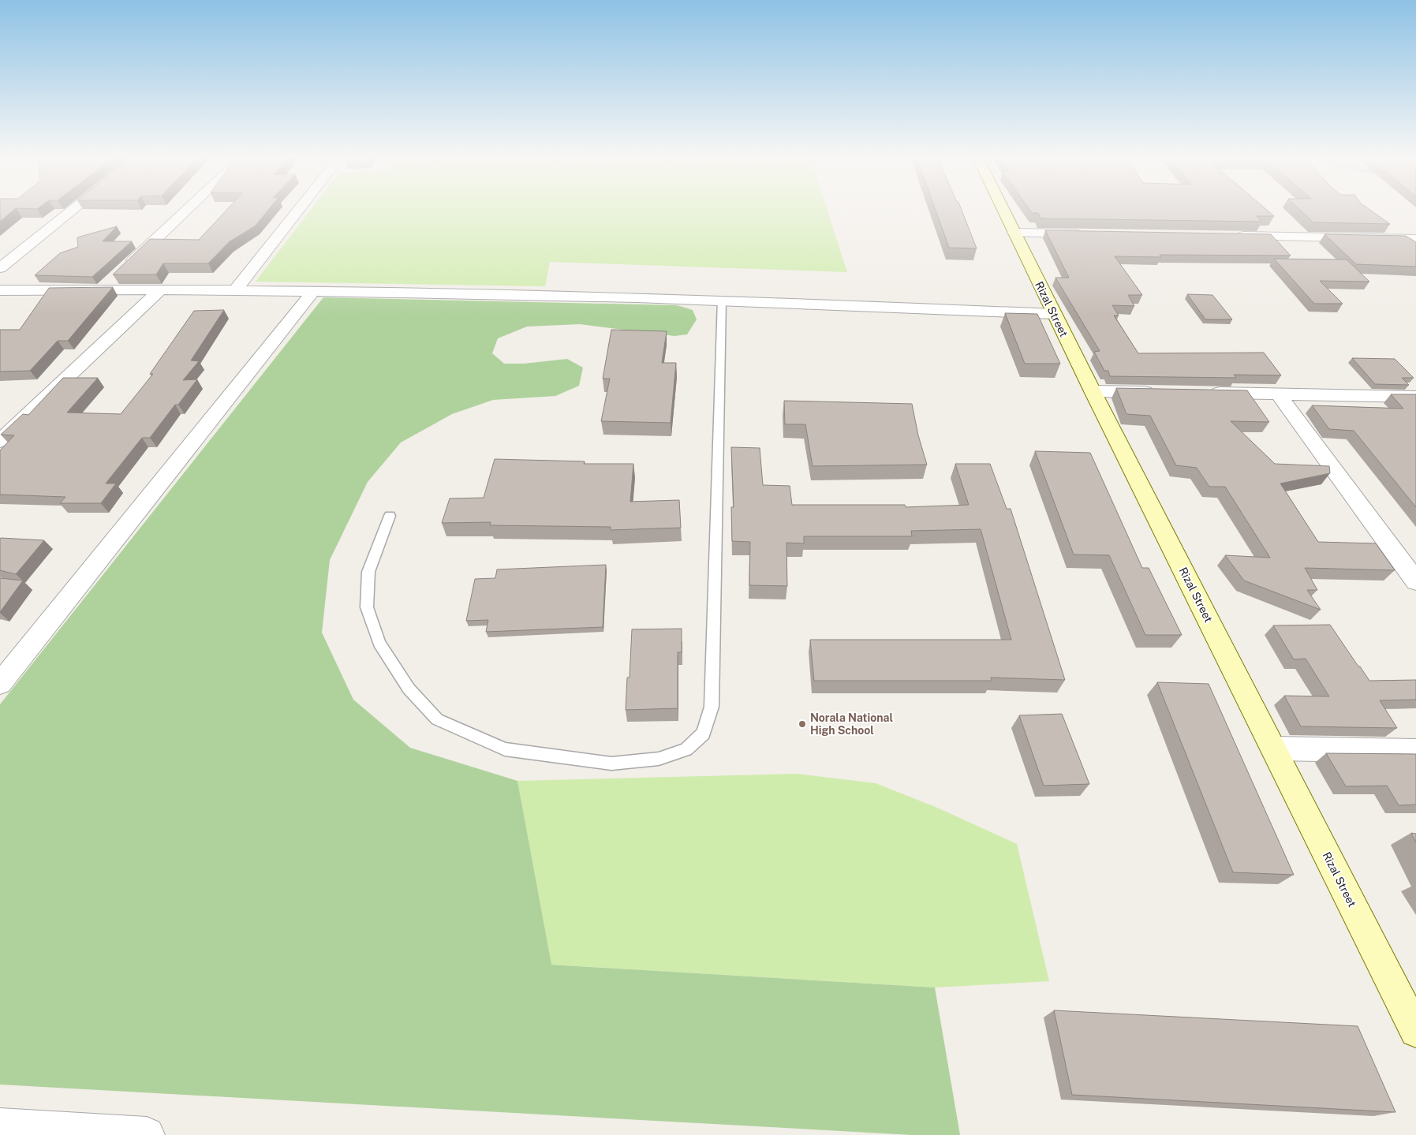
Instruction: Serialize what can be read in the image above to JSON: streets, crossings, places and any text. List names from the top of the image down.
{
  "streets": {
    "main road": ["Rizal Street"]
  },
  "places": ["Norala National High School"]
}
